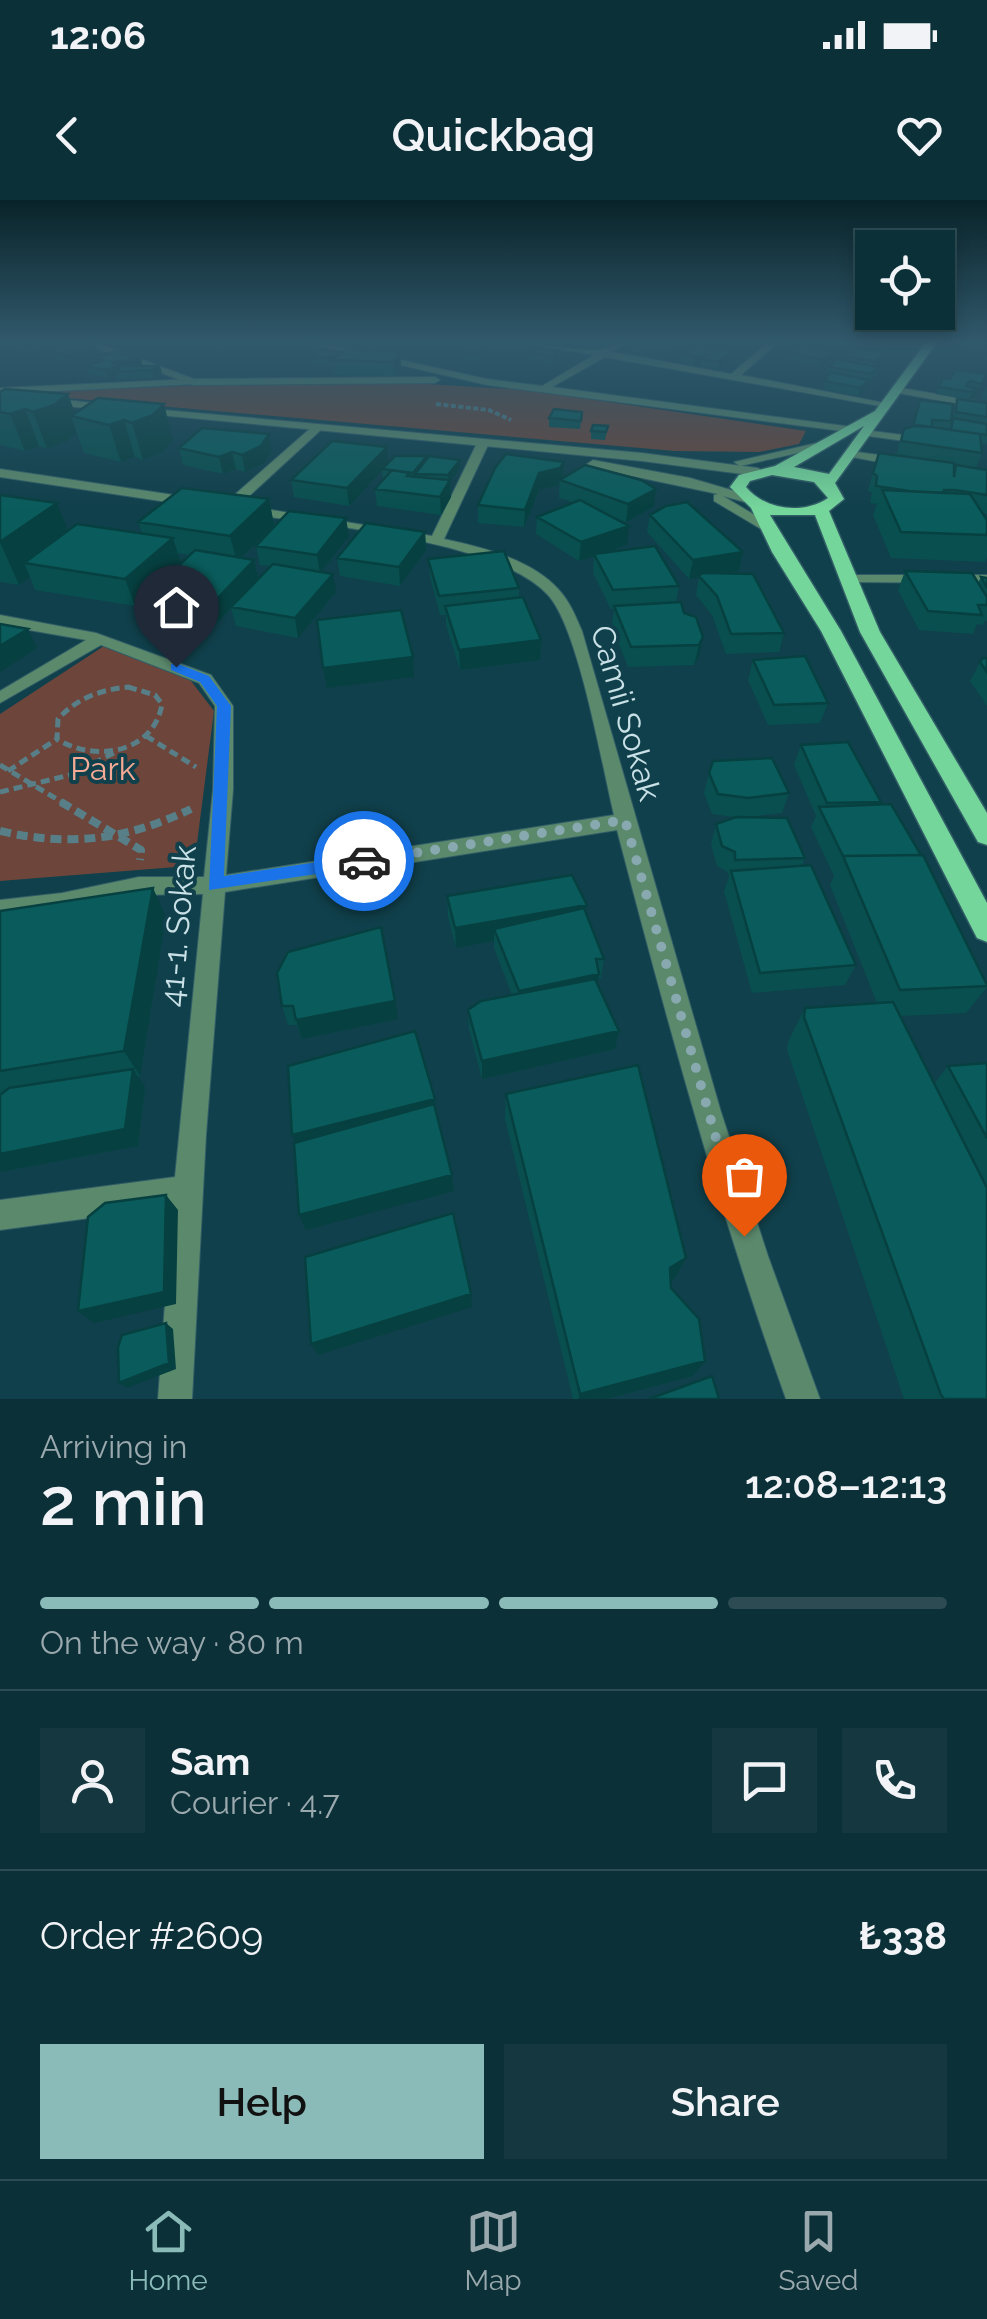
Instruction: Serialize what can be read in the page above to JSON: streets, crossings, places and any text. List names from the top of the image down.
{
  "streets": {
    "street": ["Camii Sokak", "41-1. Sokak"]
  },
  "parks": ["Park"],
  "page": {
    "status": "12:06",
    "header": "Quickbag",
    "heading": ["2 min", "Arriving in", "12:08–12:13"],
    "panel": [
      "Sam",
      "Courier · 4.7",
      "Order #2609",
      "₺338"
    ],
    "bar": "On the way · 80 m",
    "buttons": ["Help", "Share"],
    "tabs": ["Home", "Map", "Saved"]
  }
}
